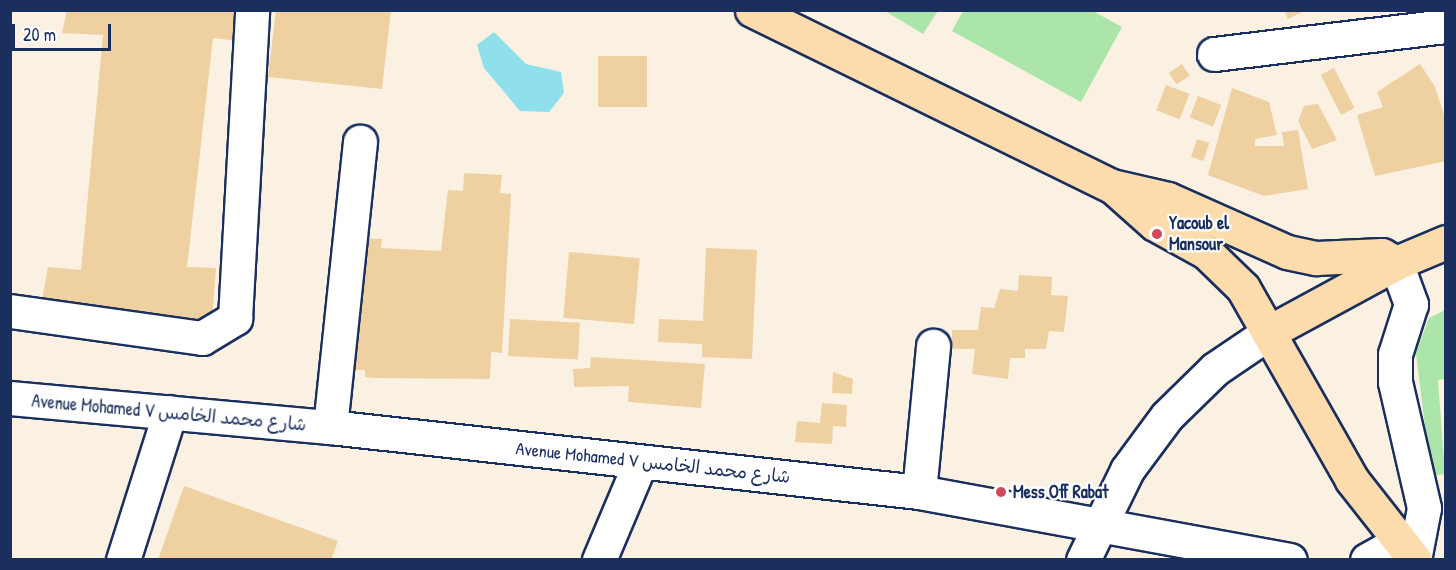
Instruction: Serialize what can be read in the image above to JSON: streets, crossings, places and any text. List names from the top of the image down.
{
  "streets": {
    "street": ["Avenue Mohamed V شارع محمد الخامس"]
  },
  "places": ["Yacoub el Mansour", "Mess Off Rabat"],
  "scale_bar": "20 m"
}
